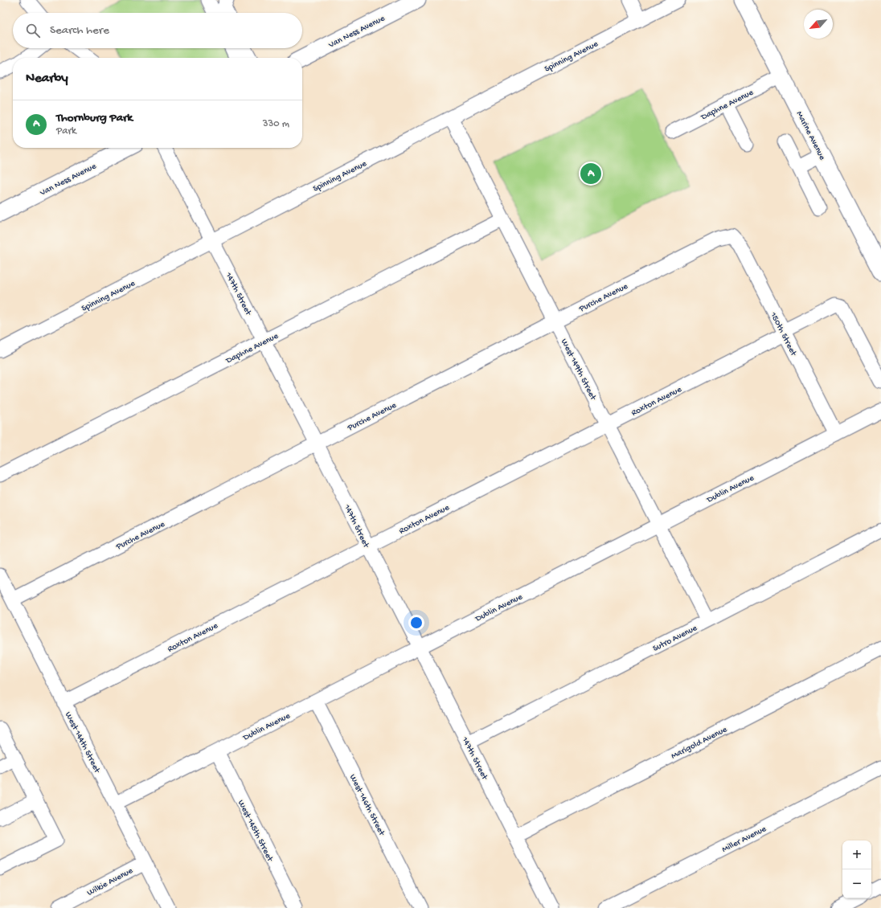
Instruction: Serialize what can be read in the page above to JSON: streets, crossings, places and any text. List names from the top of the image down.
{
  "streets": {
    "main road": ["Van Ness Avenue", "Marine Avenue"],
    "street": [
      "Spinning Avenue",
      "Daphne Avenue",
      "147th Street",
      "Purche Avenue",
      "150th Street",
      "West 149th Street",
      "Roxton Avenue",
      "Dublin Avenue",
      "Sutro Avenue",
      "West 144th Street",
      "Marigold Avenue",
      "West 146th Street",
      "West 145th Street",
      "Miller Avenue",
      "Wilkie Avenue"
    ]
  },
  "crossings": [
    ["Spinning Avenue", "147th Street"],
    ["Spinning Avenue", "West 149th Street"],
    ["Daphne Avenue", "Marine Avenue"],
    ["Daphne Avenue", "147th Street"],
    ["Daphne Avenue", "West 149th Street"],
    ["147th Street", "Purche Avenue"],
    ["147th Street", "Roxton Avenue"],
    ["147th Street", "Dublin Avenue"],
    ["147th Street", "Sutro Avenue"],
    ["147th Street", "Marigold Avenue"],
    ["Purche Avenue", "150th Street"],
    ["Purche Avenue", "West 149th Street"],
    ["Purche Avenue", "West 144th Street"],
    ["150th Street", "Roxton Avenue"],
    ["150th Street", "Dublin Avenue"],
    ["West 149th Street", "Roxton Avenue"],
    ["West 149th Street", "Dublin Avenue"],
    ["West 149th Street", "Sutro Avenue"],
    ["Roxton Avenue", "West 144th Street"],
    ["Dublin Avenue", "West 144th Street"],
    ["Dublin Avenue", "West 146th Street"],
    ["Dublin Avenue", "West 145th Street"],
    ["West 144th Street", "Wilkie Avenue"]
  ],
  "north": "bottom left",
  "page": {
    "search": "Search here",
    "heading": "Nearby",
    "list": [
      {
        "mark": "A",
        "name": "Thornburg Park",
        "note": "Park",
        "value": "330 m"
      }
    ],
    "pins": "A",
    "map_buttons": ["+", "−"]
  }
}
